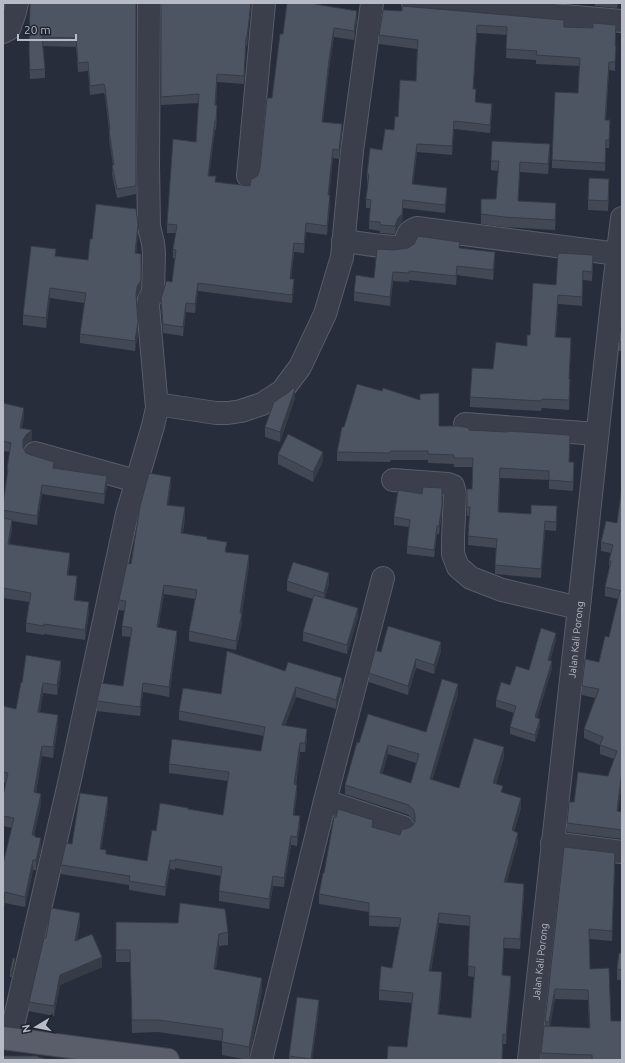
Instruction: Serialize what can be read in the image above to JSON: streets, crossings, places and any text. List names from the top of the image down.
{
  "streets": {
    "street": ["Jalan Kali Porong"]
  },
  "scale_bar": "20 m",
  "north": "left"
}
